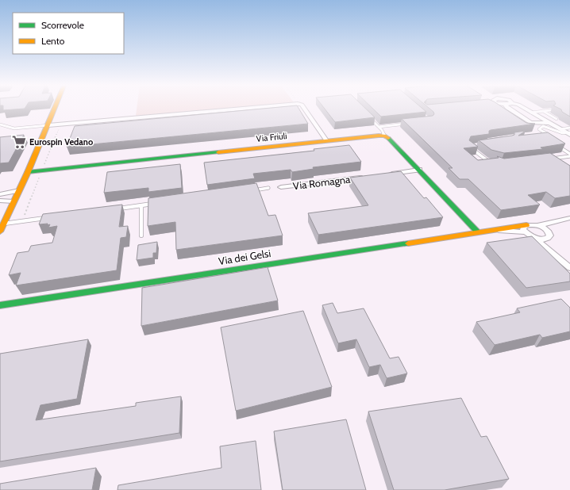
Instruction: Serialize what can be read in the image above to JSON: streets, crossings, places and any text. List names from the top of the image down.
{
  "streets": {
    "street": ["Via Friuli", "Via Romagna", "Via dei Gelsi"]
  },
  "places": {
    "supermarket": ["Eurospin Vedano"]
  },
  "legend": ["Scorrevole", "Lento"]
}
